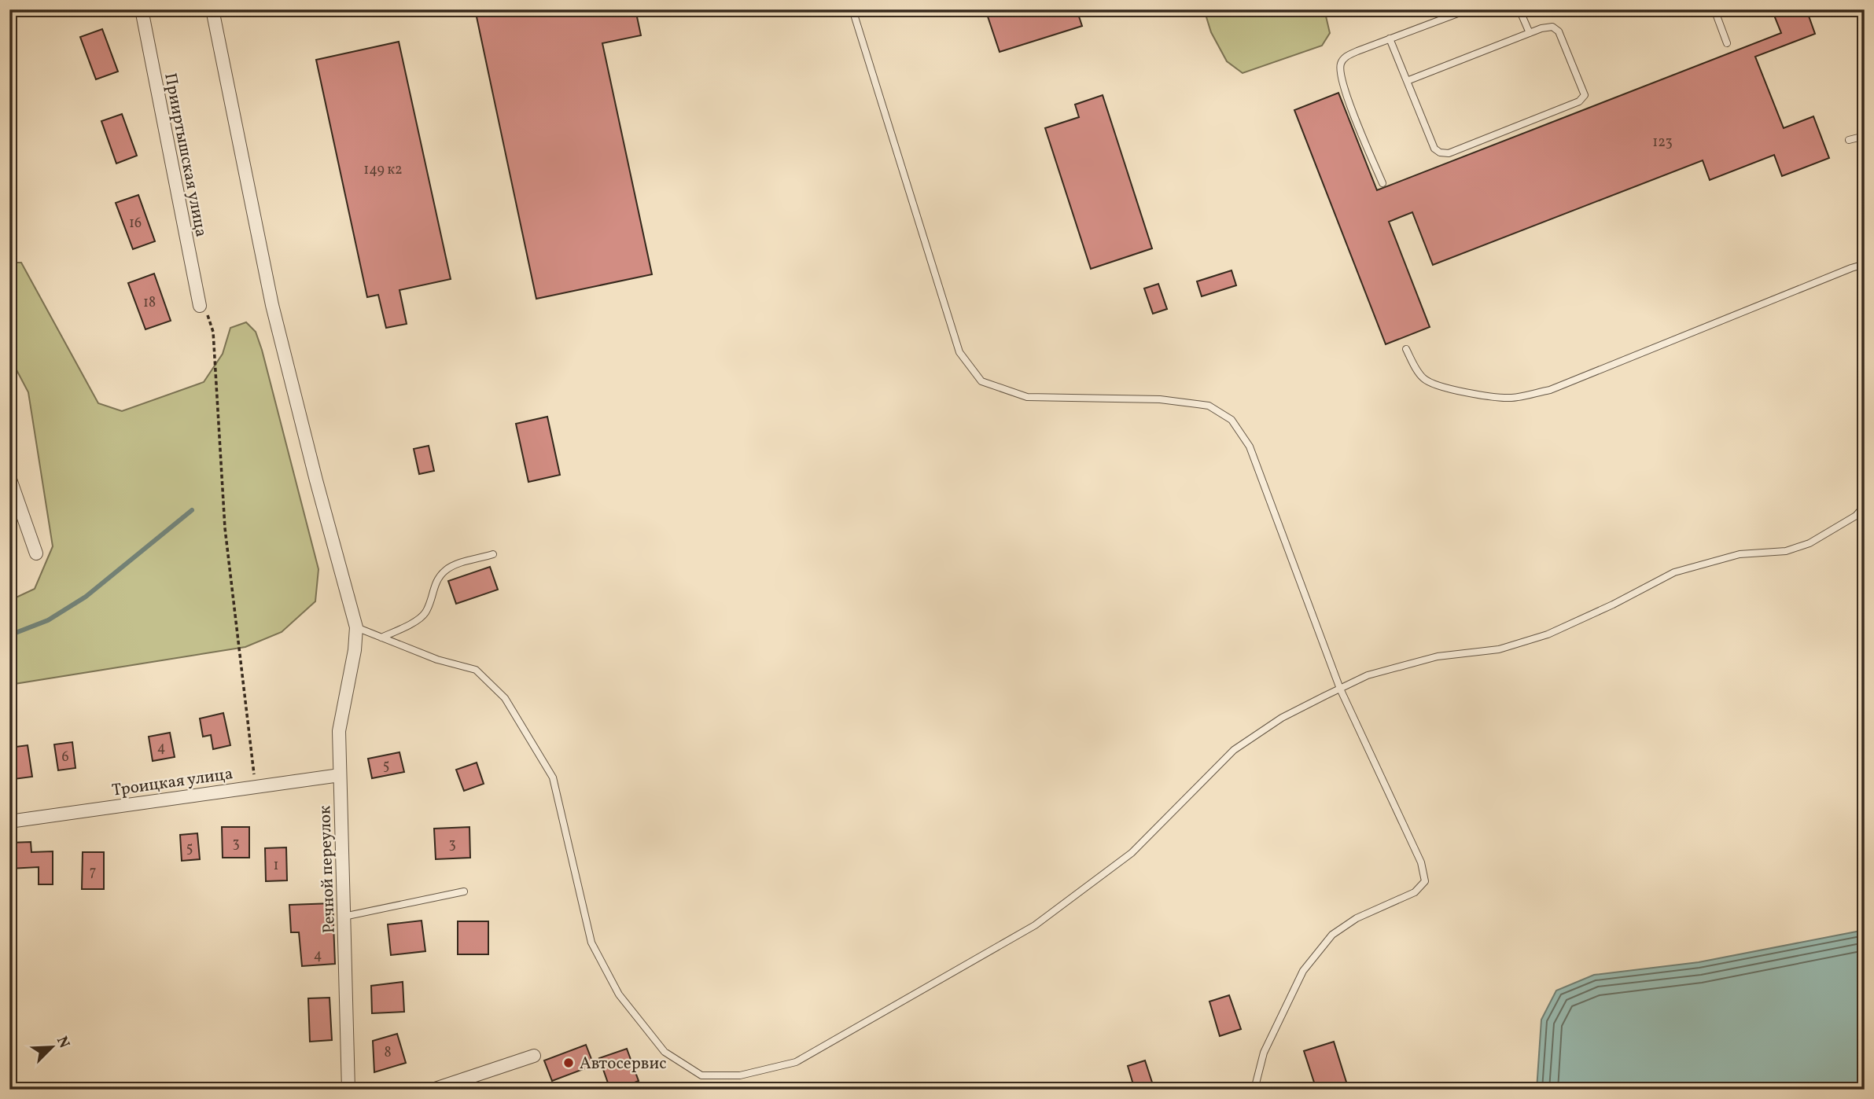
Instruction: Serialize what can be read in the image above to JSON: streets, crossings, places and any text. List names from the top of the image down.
{
  "streets": {
    "street": ["Прииртышская улица", "Троицкая улица", "Речной переулок"]
  },
  "crossings": [
    ["Троицкая улица", "Речной переулок"]
  ],
  "places": ["Автосервис"],
  "house_numbers": [
    "123",
    "149 к2",
    "16",
    "18",
    "4",
    "6",
    "5",
    "3",
    "3",
    "5",
    "1",
    "7",
    "4",
    "8"
  ],
  "north": "top right"
}
